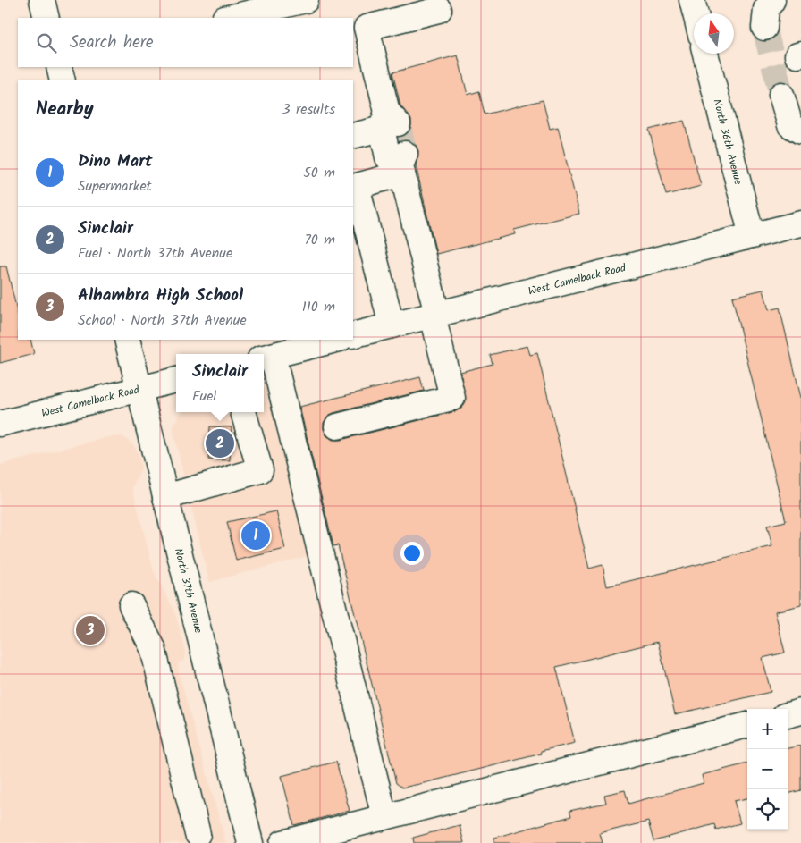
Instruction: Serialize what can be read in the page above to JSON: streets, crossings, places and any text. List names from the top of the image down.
{
  "streets": {
    "street": ["North 36th Avenue", "West Camelback Road", "North 37th Avenue"]
  },
  "crossings": [
    ["North 36th Avenue", "West Camelback Road"],
    ["West Camelback Road", "North 37th Avenue"]
  ],
  "north": "top",
  "page": {
    "search": "Search here",
    "heading": ["Nearby", "3 results"],
    "list": [
      {
        "mark": "1",
        "name": "Dino Mart",
        "note": "Supermarket",
        "value": "50 m"
      },
      {
        "mark": "2",
        "name": "Sinclair",
        "note": "Fuel · North 37th Avenue",
        "value": "70 m"
      },
      {
        "mark": "3",
        "name": "Alhambra High School",
        "note": "School · North 37th Avenue",
        "value": "110 m"
      }
    ],
    "popup": ["Sinclair", "Fuel"],
    "pins": ["2", "1", "3"],
    "map_buttons": ["+", "−"]
  }
}
